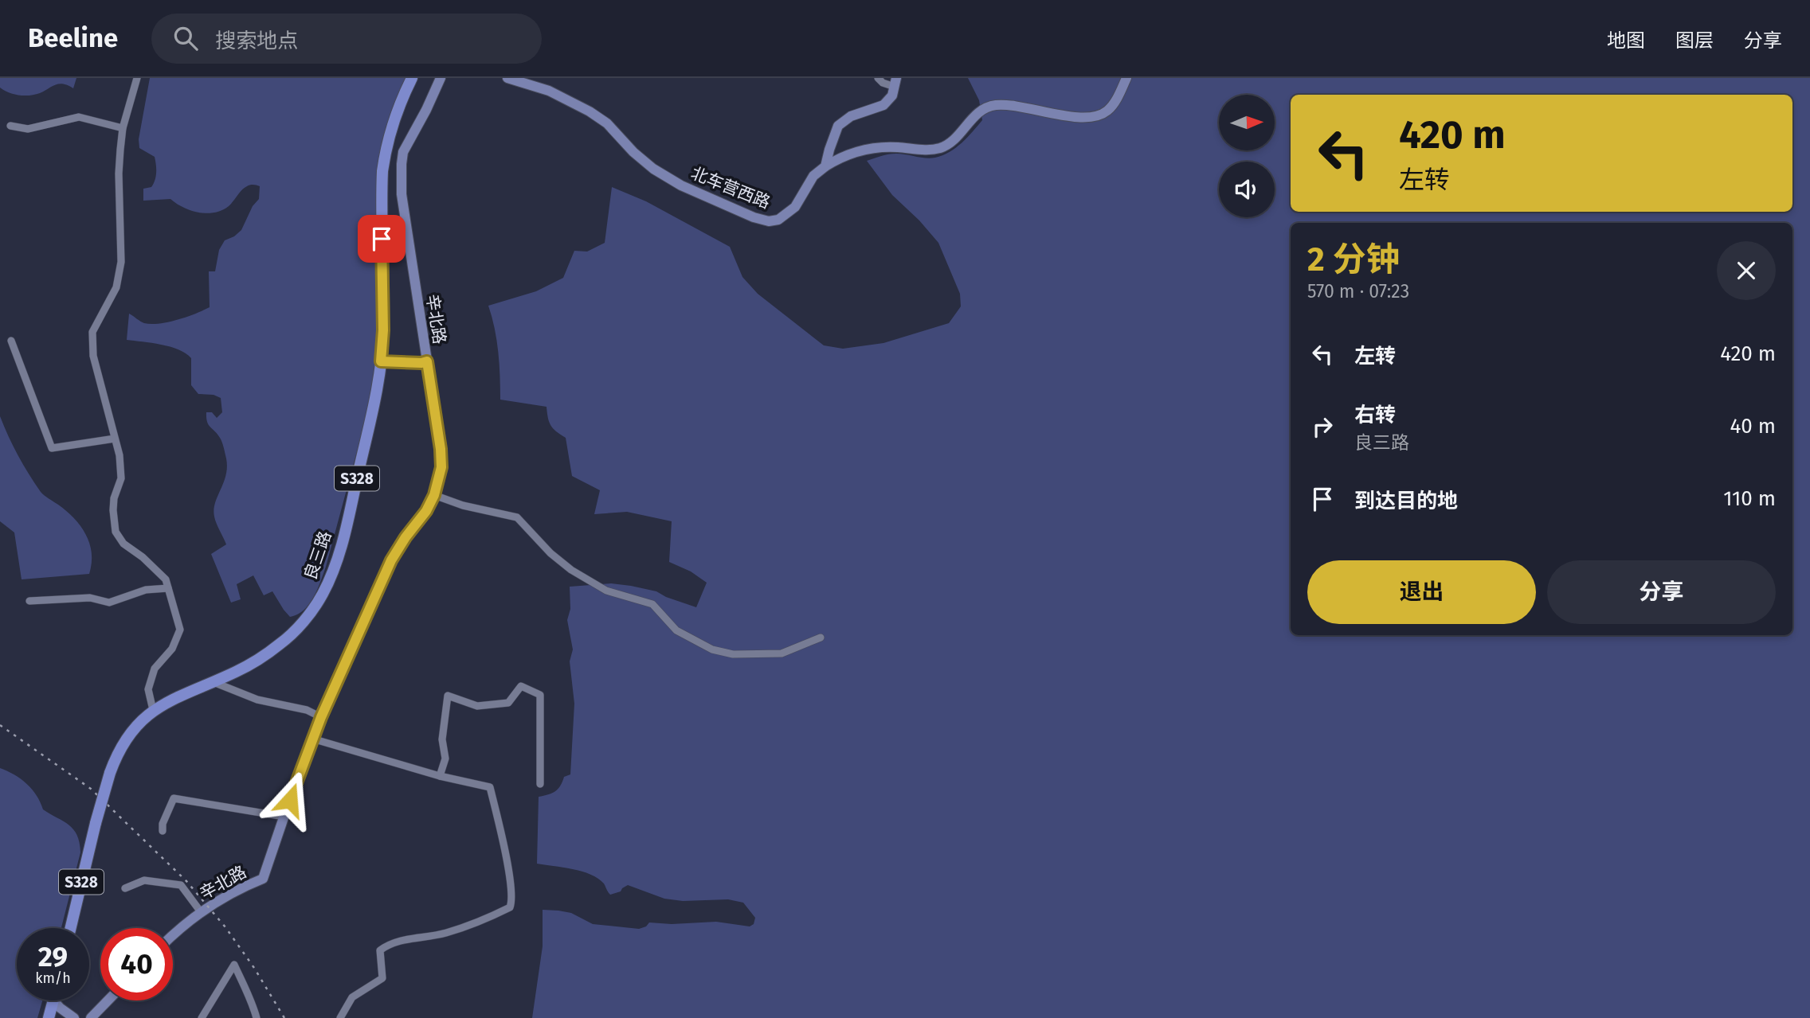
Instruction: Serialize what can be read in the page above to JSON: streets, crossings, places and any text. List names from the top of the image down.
{
  "streets": {
    "main road": ["S328", "良三路"],
    "street": ["北车营西路", "辛北路"]
  },
  "north": "right",
  "page": {
    "header": "Beeline",
    "search": "搜索地点",
    "nav": ["地图", "图层", "分享"],
    "turn": ["420 m", "左转"],
    "heading": ["2 分钟", "570 m · 07:23"],
    "list": [
      {
        "name": "左转",
        "value": "420 m"
      },
      {
        "name": "右转",
        "note": "良三路",
        "value": "40 m"
      },
      {
        "name": "到达目的地",
        "value": "110 m"
      }
    ],
    "buttons": ["退出", "分享"],
    "speed": "29 km/h",
    "limit": "40"
  }
}
